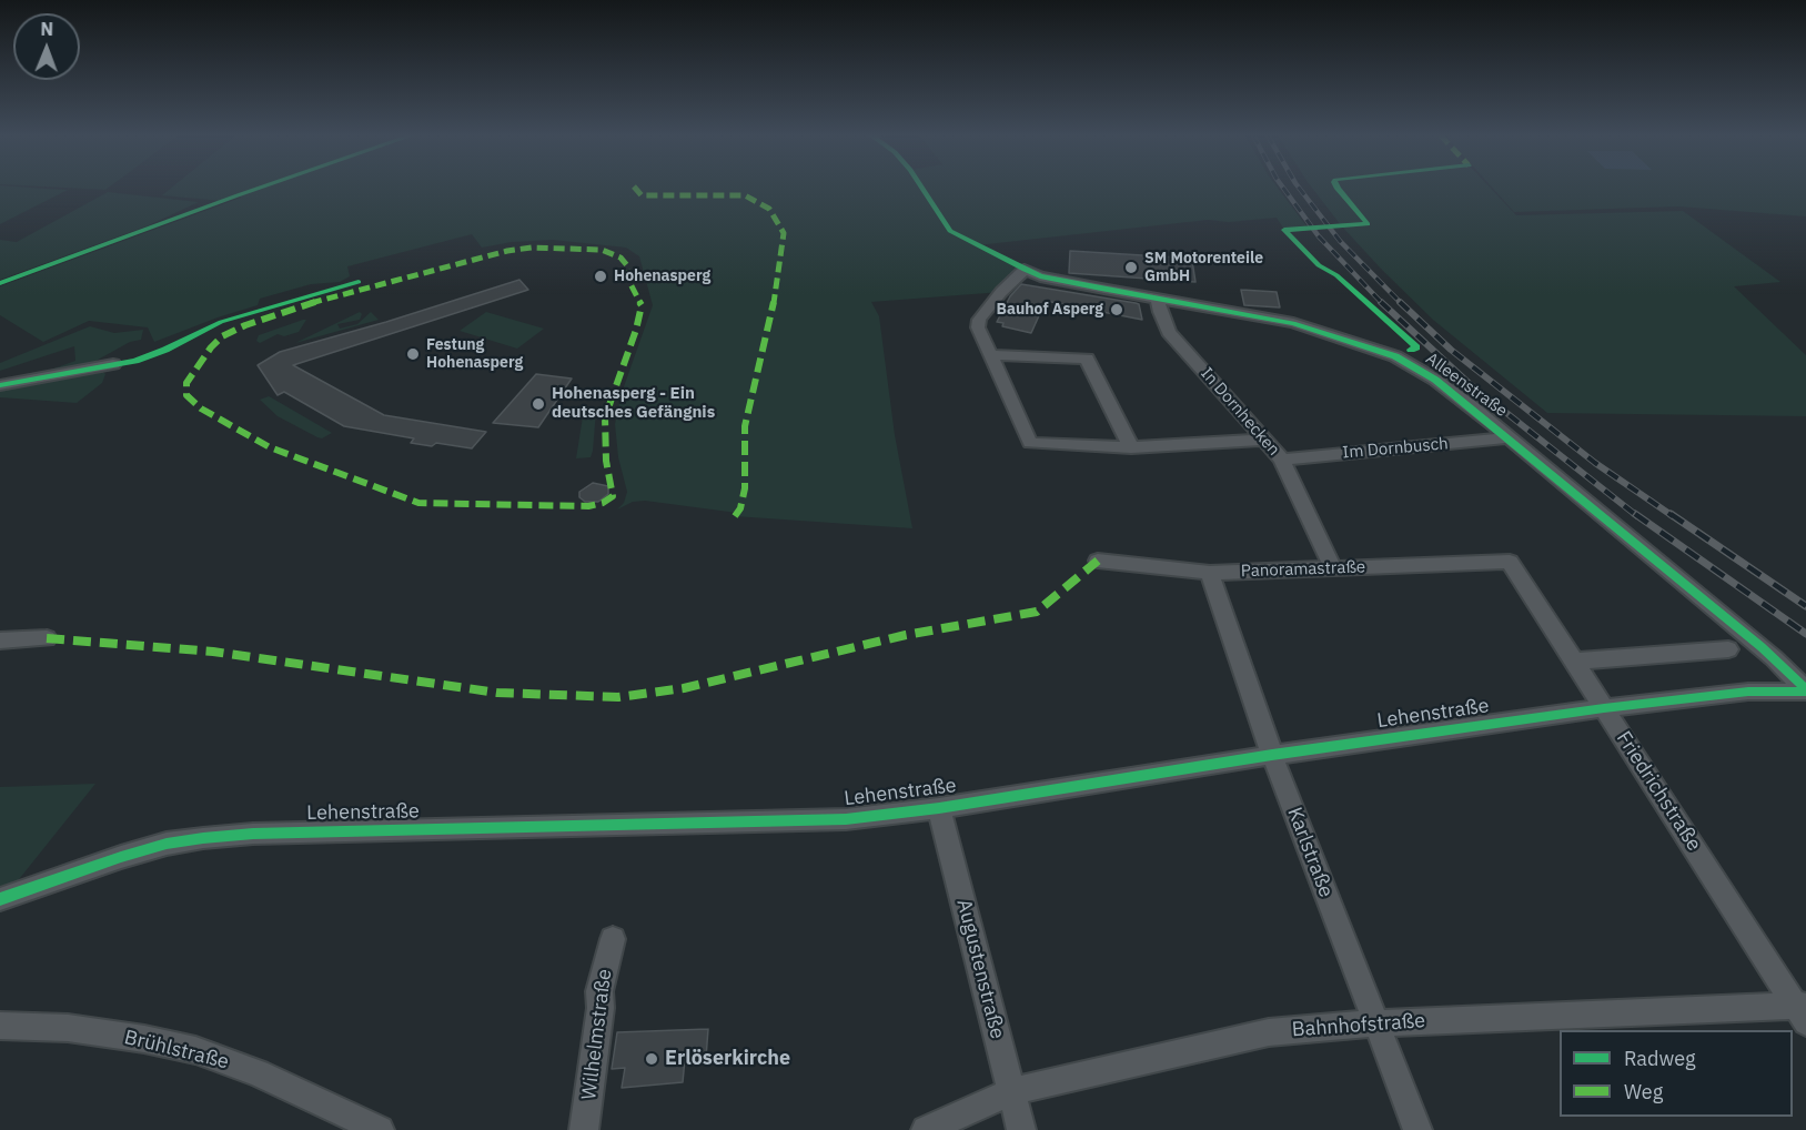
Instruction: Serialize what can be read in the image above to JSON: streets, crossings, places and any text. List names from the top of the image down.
{
  "streets": {
    "street": [
      "Alleenstraße",
      "In Dornhecken",
      "Im Dornbusch",
      "Panoramastraße",
      "Lehenstraße",
      "Friedrichstraße",
      "Karlstraße",
      "Augustenstraße",
      "Bahnhofstraße",
      "Wilhelmstraße",
      "Brühlstraße"
    ]
  },
  "crossings": [
    ["Alleenstraße", "In Dornhecken"],
    ["Alleenstraße", "Im Dornbusch"],
    ["Alleenstraße", "Lehenstraße"],
    ["In Dornhecken", "Im Dornbusch"],
    ["In Dornhecken", "Panoramastraße"],
    ["Panoramastraße", "Friedrichstraße"],
    ["Panoramastraße", "Karlstraße"],
    ["Lehenstraße", "Friedrichstraße"],
    ["Lehenstraße", "Karlstraße"],
    ["Lehenstraße", "Augustenstraße"],
    ["Friedrichstraße", "Bahnhofstraße"],
    ["Karlstraße", "Bahnhofstraße"],
    ["Augustenstraße", "Bahnhofstraße"]
  ],
  "places": [
    "SM Motorenteile GmbH",
    "Hohenasperg",
    "Bauhof Asperg",
    "Festung Hohenasperg",
    "Hohenasperg - Ein deutsches Gefängnis",
    "Erlöserkirche"
  ],
  "legend": ["Radweg", "Weg"],
  "north": "top"
}
